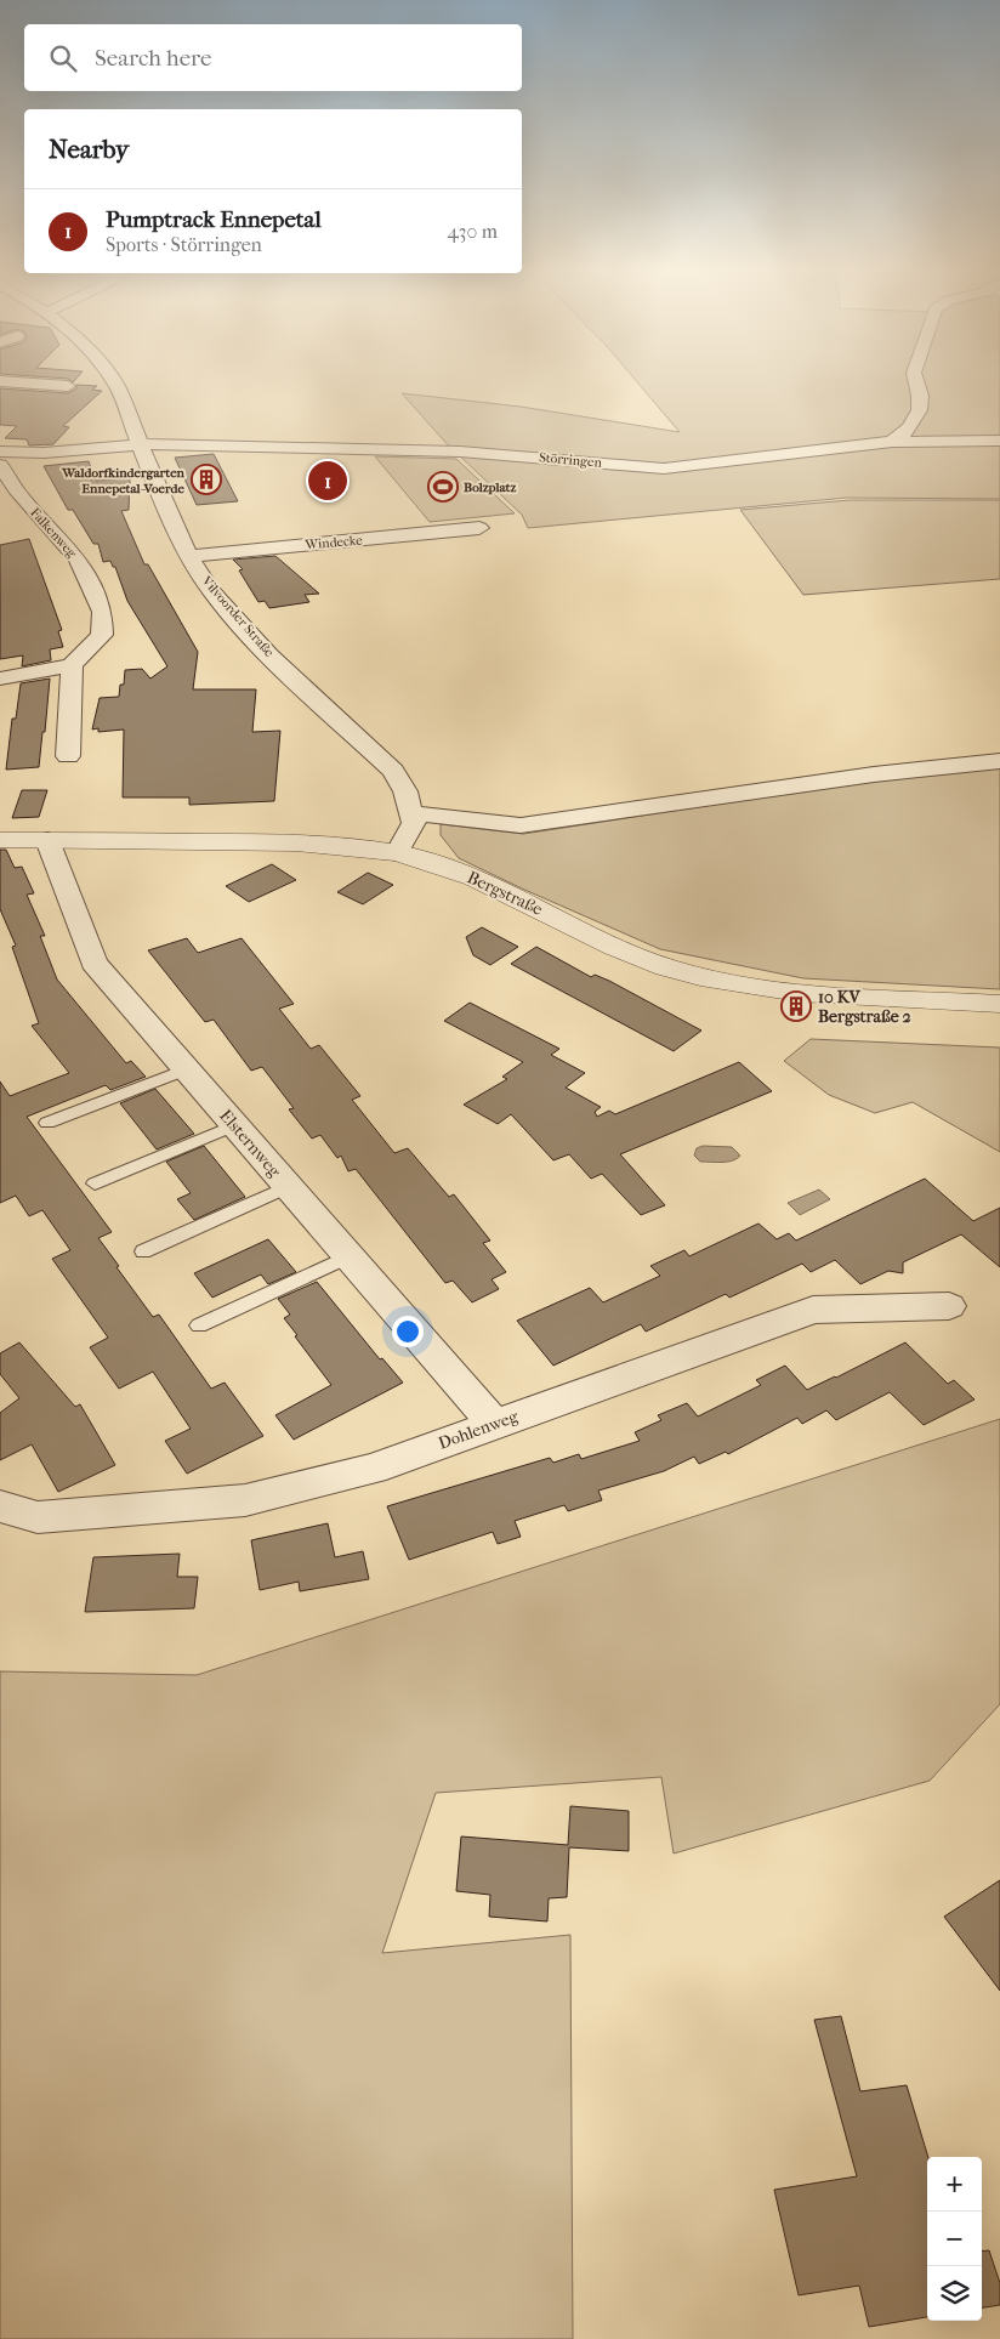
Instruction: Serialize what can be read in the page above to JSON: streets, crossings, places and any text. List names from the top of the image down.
{
  "streets": {
    "street": [
      "Störringen",
      "Falkenweg",
      "Windecke",
      "Vilvoorder Straße",
      "Bergstraße",
      "Elsternweg",
      "Dohlenweg"
    ]
  },
  "crossings": [
    ["Störringen", "Falkenweg"],
    ["Störringen", "Vilvoorder Straße"],
    ["Windecke", "Vilvoorder Straße"],
    ["Bergstraße", "Elsternweg"],
    ["Elsternweg", "Dohlenweg"]
  ],
  "places": {
    "building": ["Waldorfkindergarten Ennepetal-Voerde", "10 KV Bergstraße 2"],
    "sports": ["Bolzplatz"]
  },
  "page": {
    "search": "Search here",
    "heading": "Nearby",
    "list": [
      {
        "mark": "1",
        "name": "Pumptrack Ennepetal",
        "note": "Sports · Störringen",
        "value": "430 m"
      }
    ],
    "pins": "1",
    "map_buttons": ["+", "−"]
  }
}
